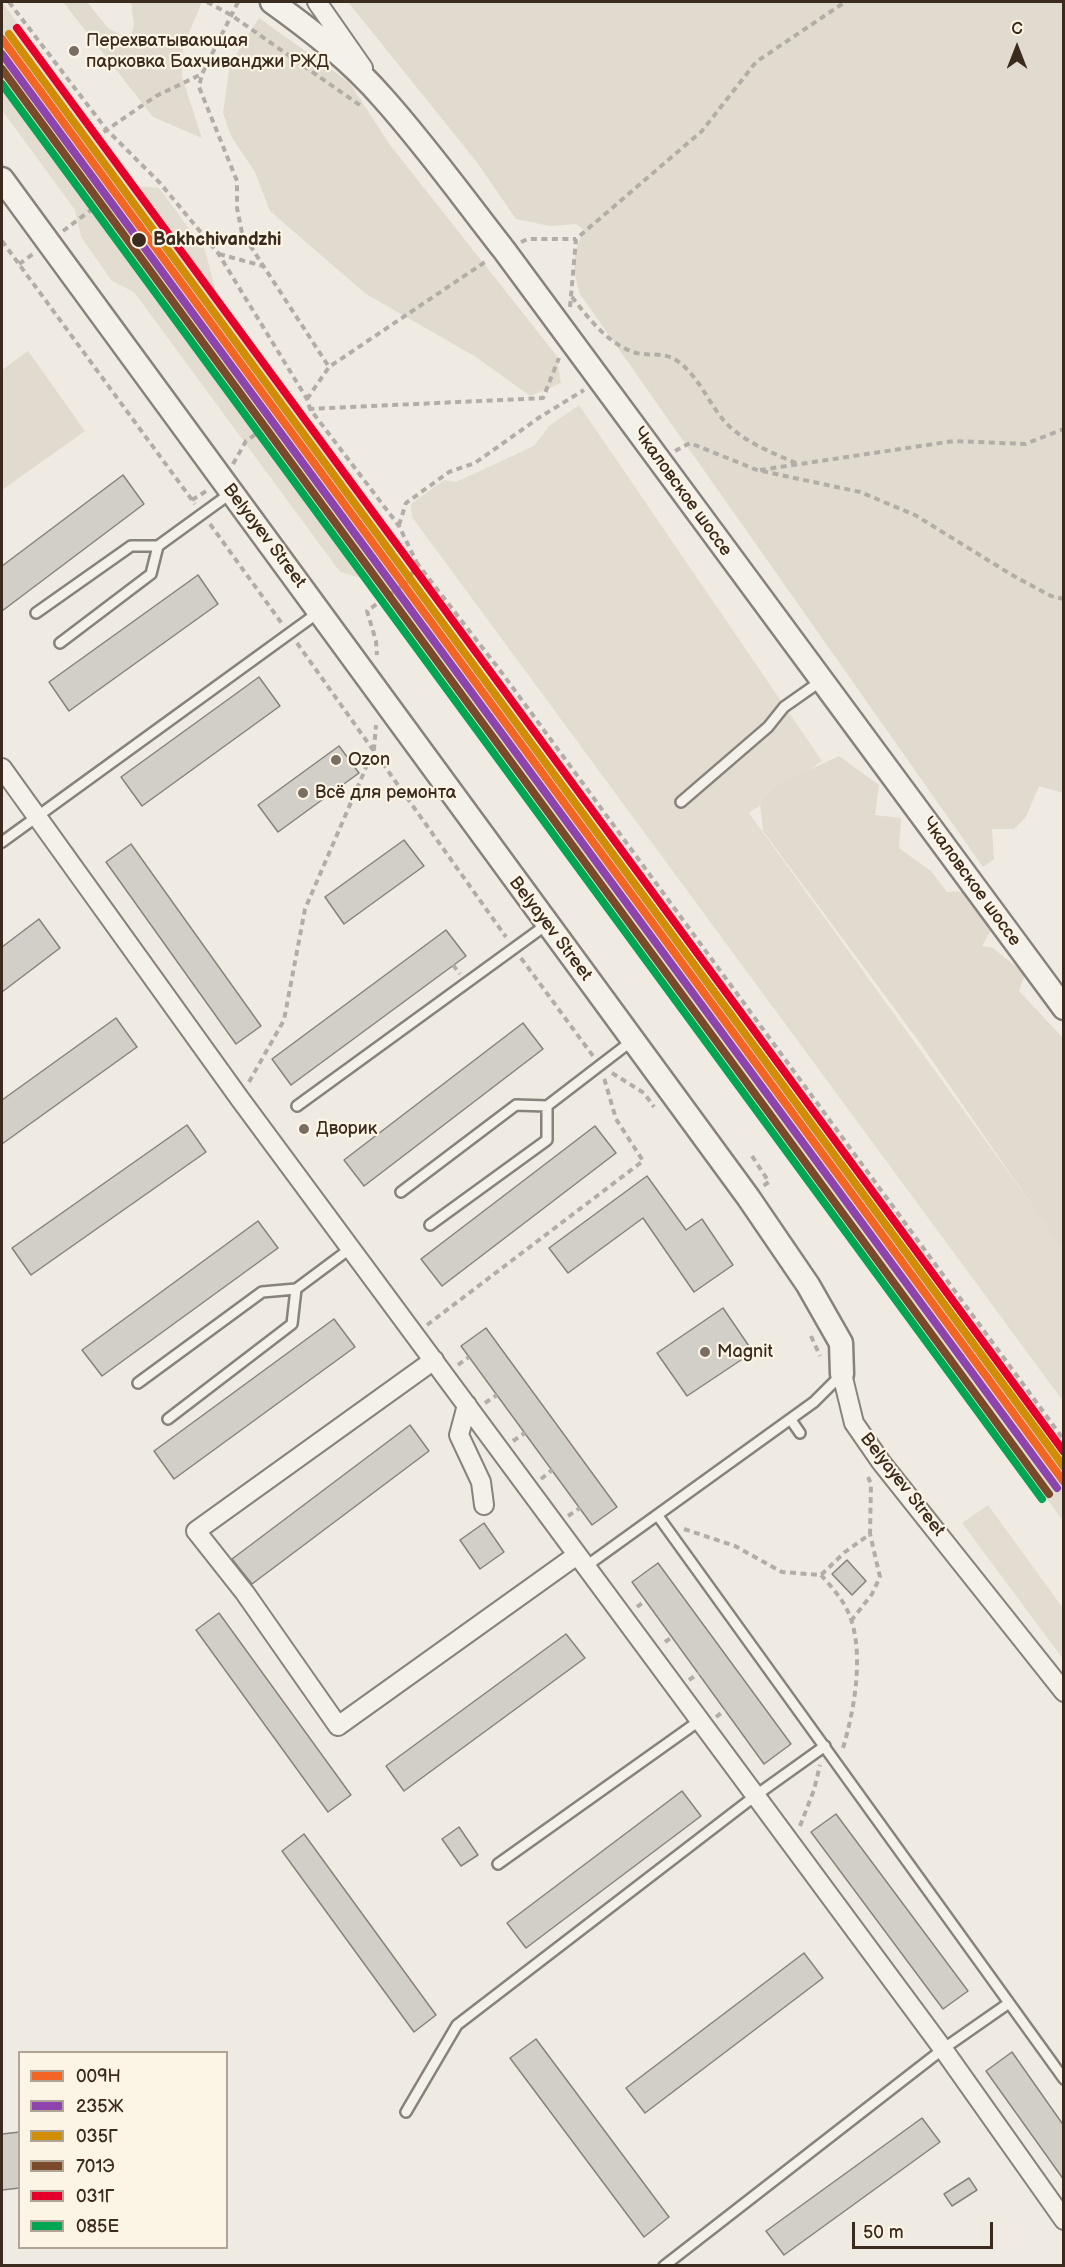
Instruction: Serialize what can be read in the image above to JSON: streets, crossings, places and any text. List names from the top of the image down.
{
  "streets": {
    "street": ["Чкаловское шоссе", "Belyayev Street"]
  },
  "places": [
    "Перехватывающая парковка Бахчиванджи РЖД",
    "Bakhchivandzhi",
    "Ozon",
    "Всё для ремонта",
    "Дворик",
    "Magnit"
  ],
  "lines": [
    "transit line 031Г",
    "transit line 035Г",
    "transit line 009Н",
    "transit line 235Ж",
    "transit line 701Э",
    "transit line 085Е"
  ],
  "legend": [
    "009Н",
    "235Ж",
    "035Г",
    "701Э",
    "031Г",
    "085Е"
  ],
  "scale_bar": "50 m",
  "north": "top"
}
